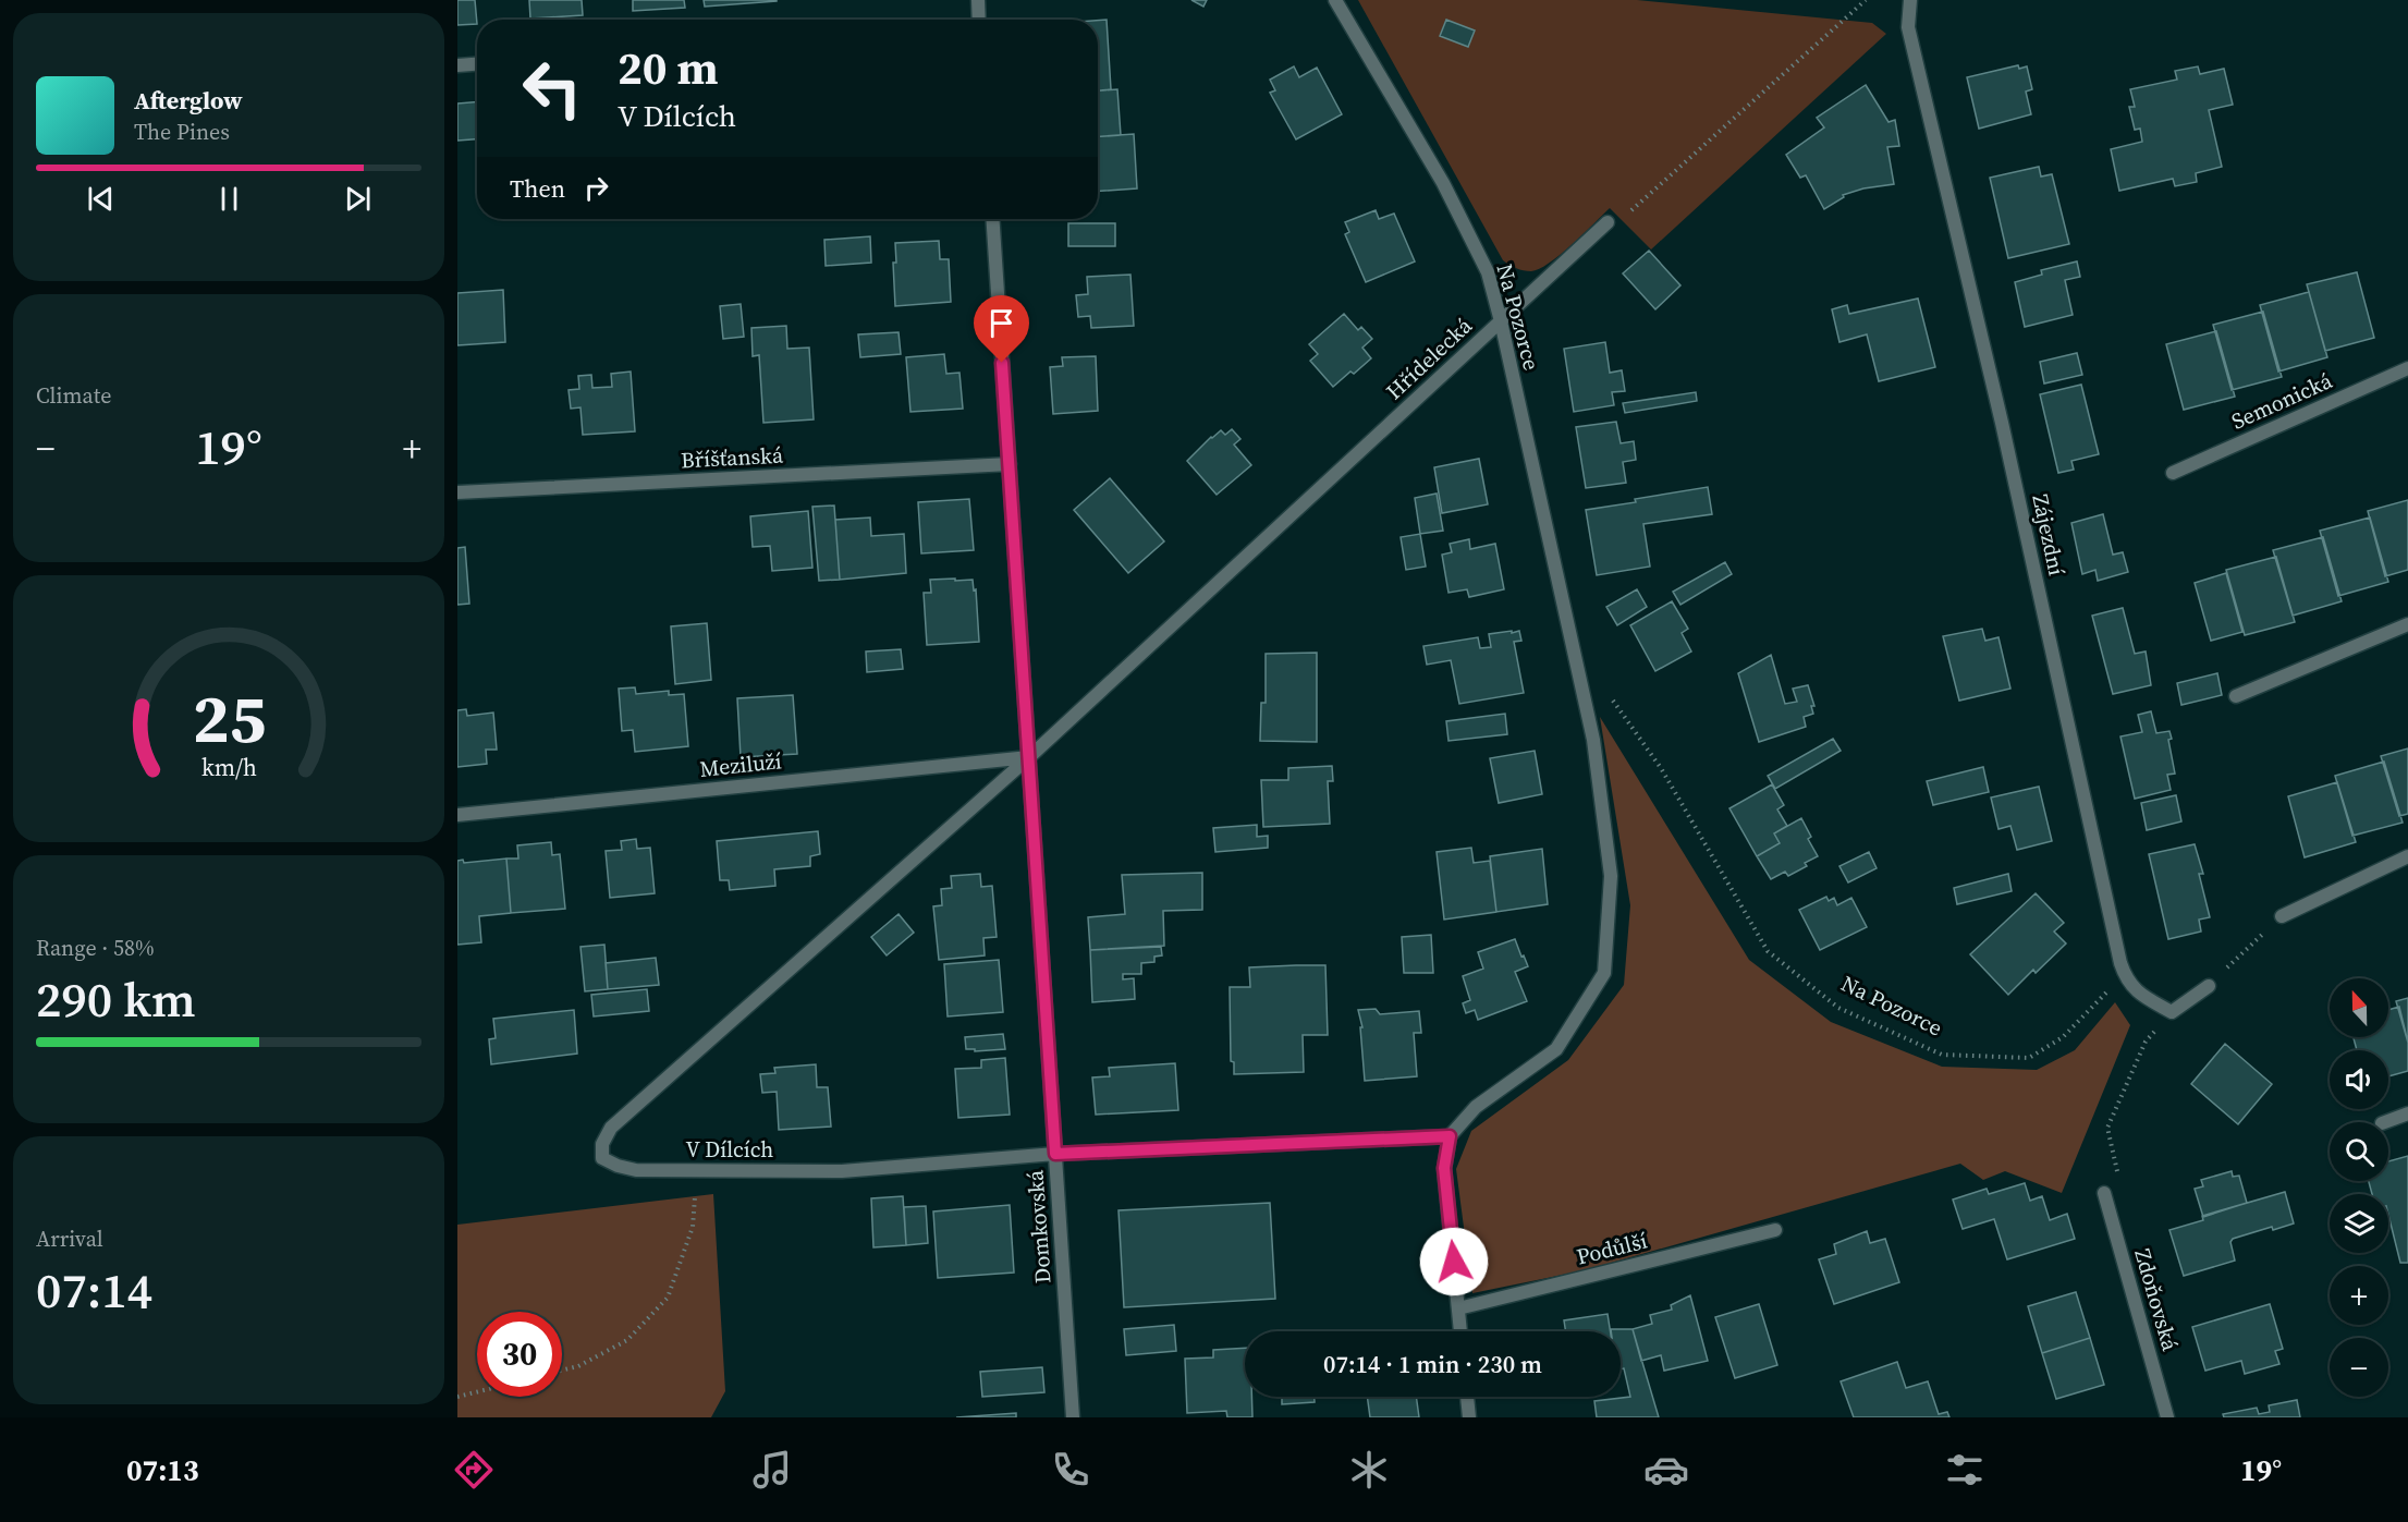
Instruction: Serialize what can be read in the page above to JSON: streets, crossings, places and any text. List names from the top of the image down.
{
  "streets": {
    "street": [
      "Na Pozorce",
      "Hřídelecká",
      "Semonická",
      "Bříšťanská",
      "Zájezdní",
      "Meziluží",
      "V Dílcích",
      "Domkovská",
      "Podůlší",
      "Zdoňovská"
    ]
  },
  "crossings": [
    ["Na Pozorce", "Hřídelecká"],
    ["Na Pozorce", "Zájezdní"],
    ["Na Pozorce", "V Dílcích"],
    ["Hřídelecká", "Meziluží"],
    ["Hřídelecká", "V Dílcích"],
    ["Hřídelecká", "Domkovská"],
    ["Bříšťanská", "Domkovská"],
    ["Meziluží", "V Dílcích"],
    ["Meziluží", "Domkovská"],
    ["V Dílcích", "Domkovská"]
  ],
  "north": "top",
  "page": {
    "turn": ["20 m", "V Dílcích"],
    "song": ["Afterglow", "The Pines"],
    "then": "Then",
    "tile": [
      "Climate",
      ["Range · 58%", "290 km"],
      ["Arrival", "07:14"]
    ],
    "heat": ["−", "19°", "+"],
    "map_buttons": ["+", "−"],
    "limit": "30",
    "trip": "07:14 · 1 min · 230 m",
    "tabs": ["07:13", "19°"],
    "gauge": ["25", "km/h"]
  }
}
